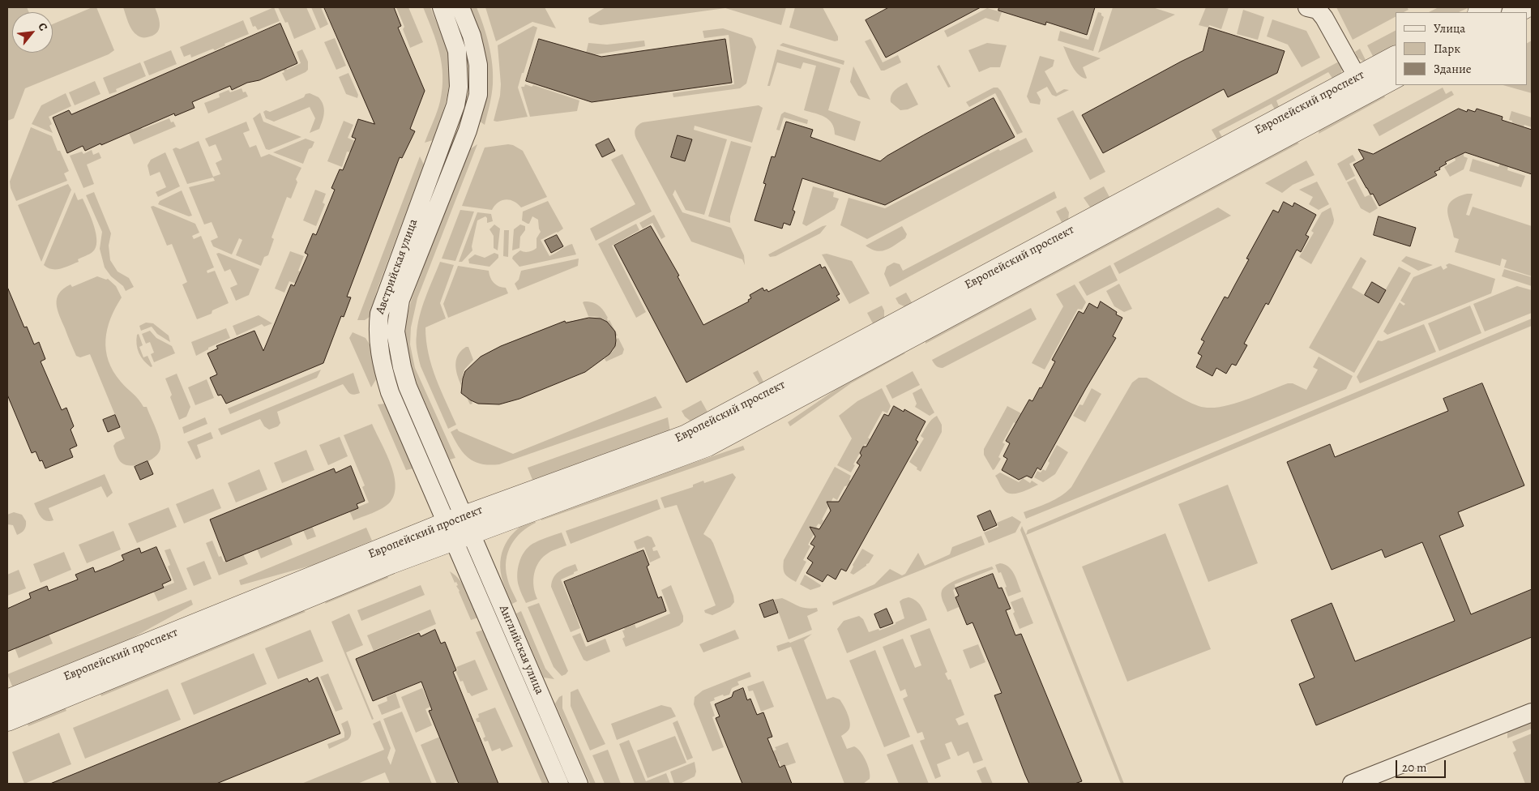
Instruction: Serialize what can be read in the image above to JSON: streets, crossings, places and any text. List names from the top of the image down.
{
  "streets": {
    "street": ["Европейский проспект", "Австрийская улица", "Английская улица"]
  },
  "crossings": [
    ["Европейский проспект", "Австрийская улица"],
    ["Европейский проспект", "Английская улица"],
    ["Австрийская улица", "Английская улица"]
  ],
  "legend": ["Улица", "Парк", "Здание"],
  "scale_bar": "20 m",
  "north": "top right"
}
